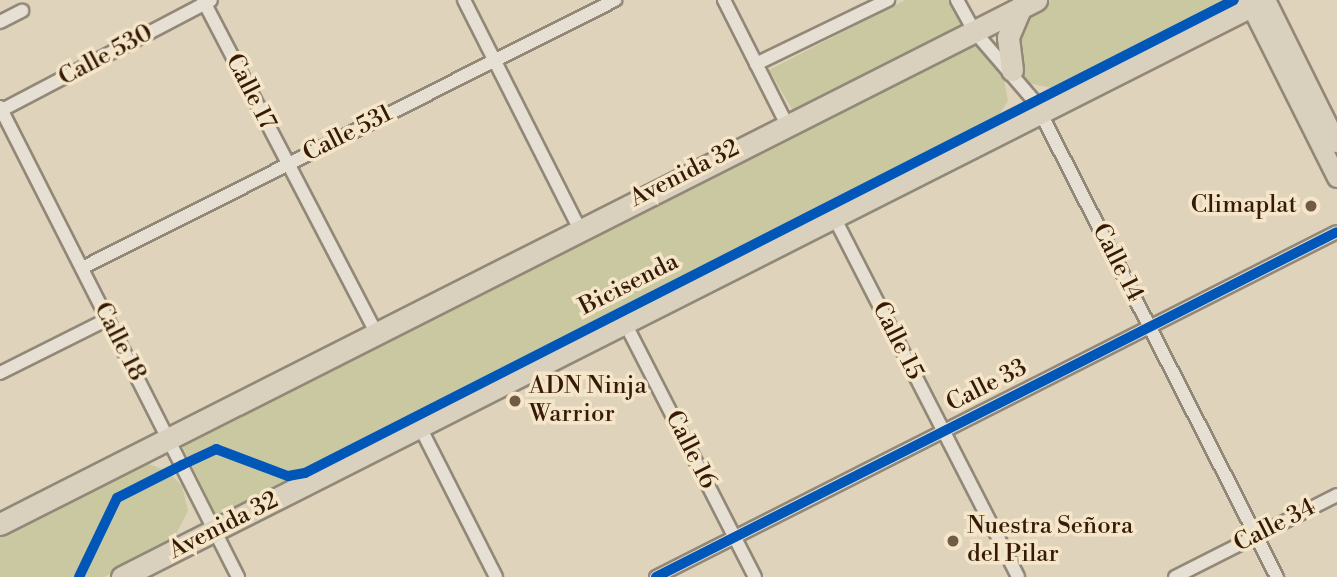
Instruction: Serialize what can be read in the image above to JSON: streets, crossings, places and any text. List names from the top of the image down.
{
  "streets": {
    "highway": ["Avenida 32"],
    "street": [
      "Calle 530",
      "Calle 17",
      "Calle 531",
      "Calle 14",
      "Calle 15",
      "Calle 18",
      "Calle 33",
      "Calle 16",
      "Calle 34"
    ],
    "cycle path": ["Bicisenda"]
  },
  "crossings": [
    ["Calle 530", "Calle 17"],
    ["Calle 530", "Calle 18"],
    ["Calle 17", "Calle 531"],
    ["Calle 17", "Avenida 32"],
    ["Calle 531", "Calle 18"],
    ["Avenida 32", "Calle 14"],
    ["Avenida 32", "Calle 15"],
    ["Avenida 32", "Calle 18"],
    ["Avenida 32", "Calle 16"],
    ["Calle 14", "Calle 33"],
    ["Calle 14", "Calle 34"],
    ["Calle 15", "Calle 33"],
    ["Calle 33", "Calle 16"]
  ],
  "places": ["Climaplat", "ADN Ninja Warrior", "Nuestra Señora del Pilar"]
}
